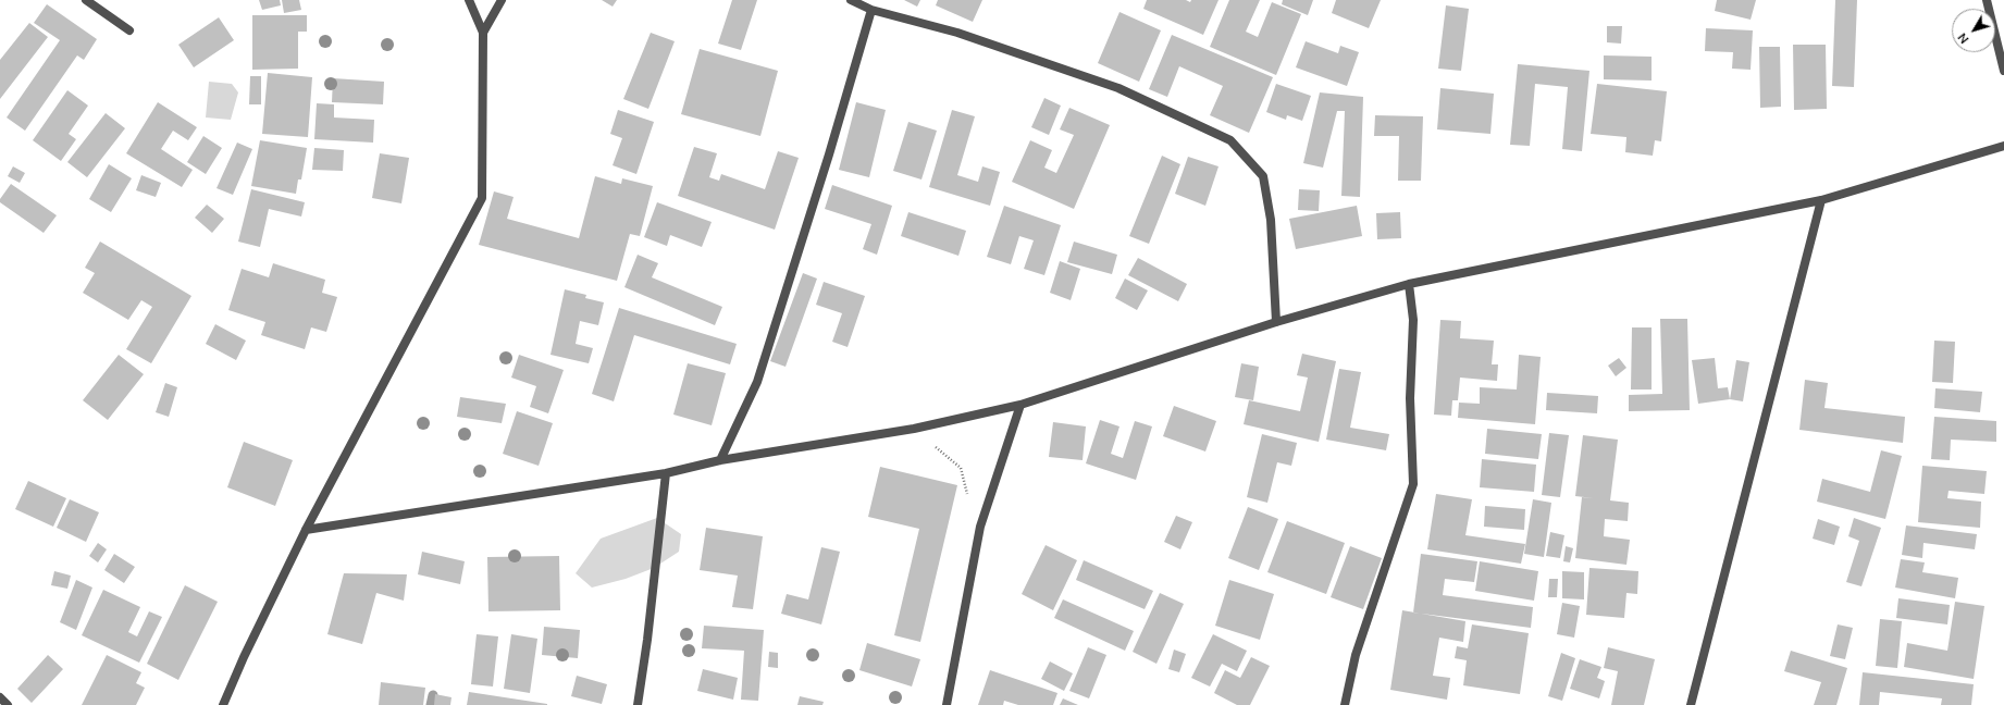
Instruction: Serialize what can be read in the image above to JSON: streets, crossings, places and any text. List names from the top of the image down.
{
  "north": "bottom left"
}
